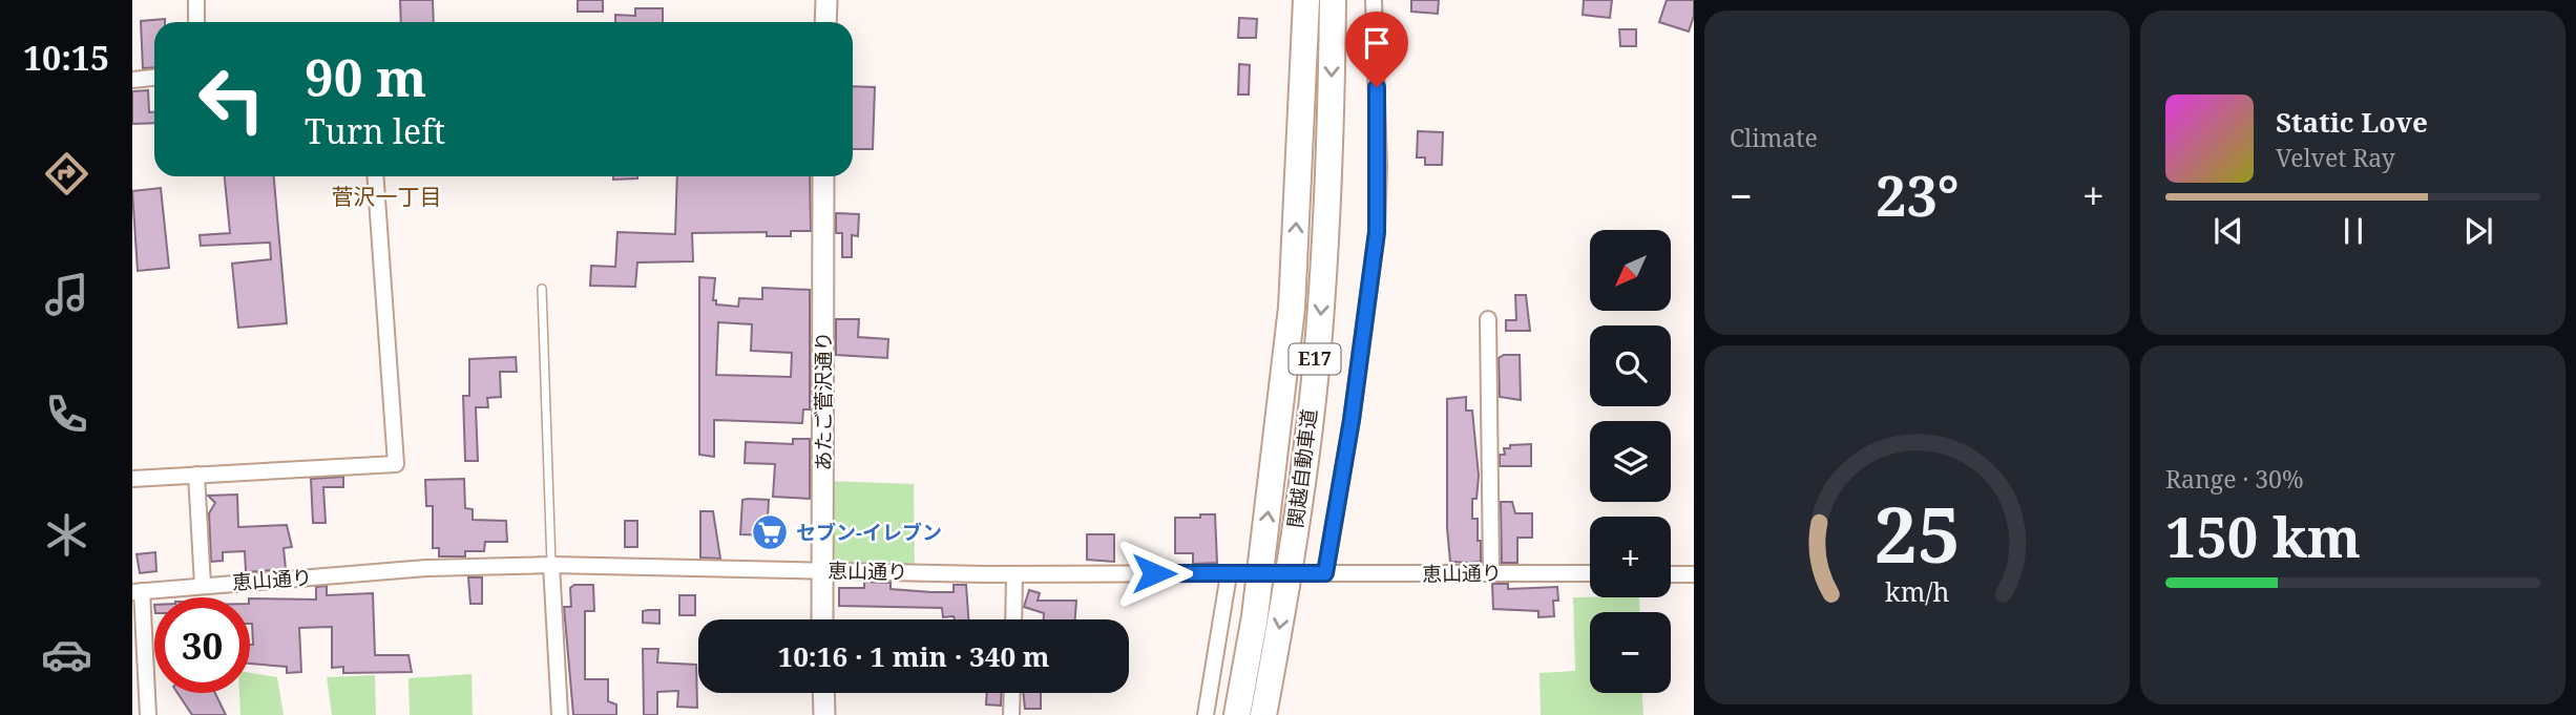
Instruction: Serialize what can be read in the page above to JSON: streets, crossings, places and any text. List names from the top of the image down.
{
  "streets": {
    "highway": ["E17", "関越自動車道"],
    "street": ["あたご菅沢通り", "恵山通り"]
  },
  "crossings": [
    ["あたご菅沢通り", "恵山通り"]
  ],
  "districts": ["菅沢一丁目"],
  "places": {
    "supermarket": ["セブン-イレブン"]
  },
  "north": "bottom left",
  "page": {
    "tabs": "10:15",
    "tile": [
      "Climate",
      ["Range · 30%", "150 km"]
    ],
    "turn": ["90 m", "Turn left"],
    "song": ["Static Love", "Velvet Ray"],
    "heat": ["−", "23°", "+"],
    "map_buttons": ["+", "−"],
    "limit": "30",
    "trip": "10:16 · 1 min · 340 m",
    "gauge": ["25", "km/h"]
  }
}
